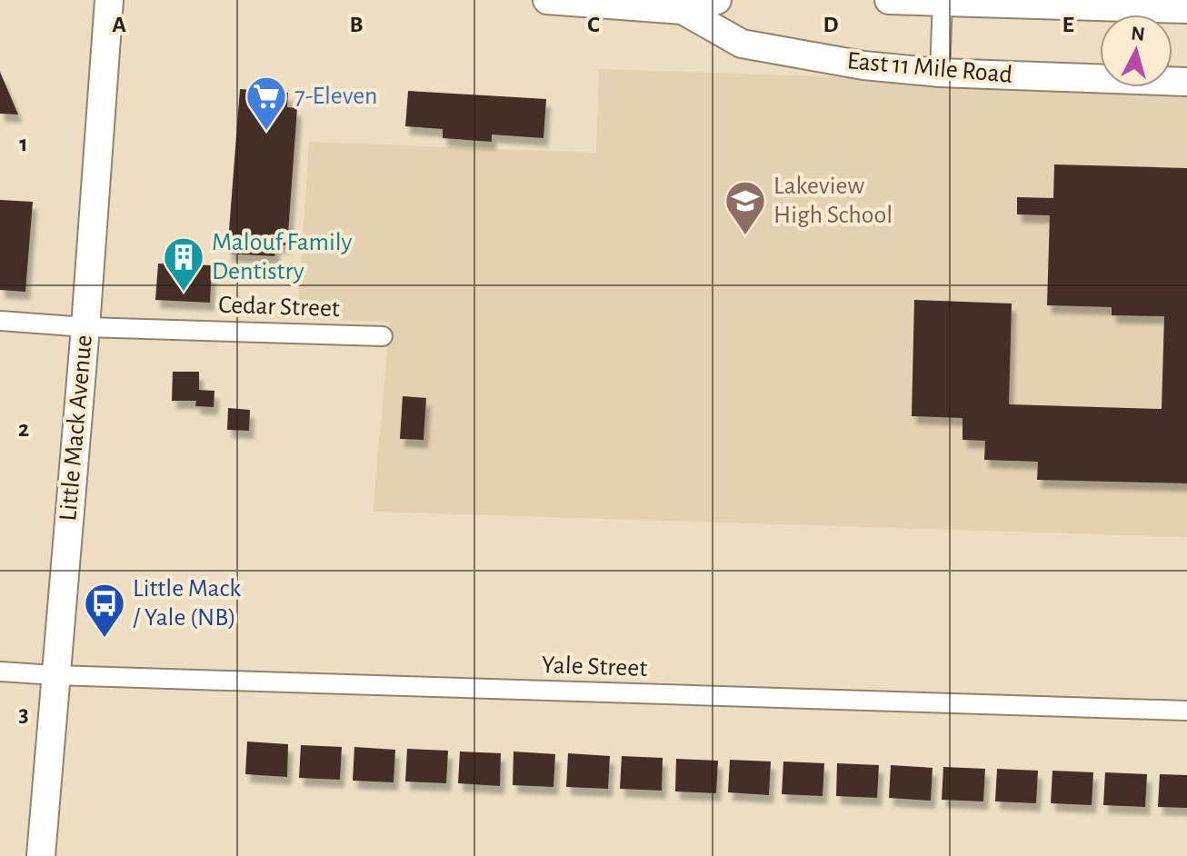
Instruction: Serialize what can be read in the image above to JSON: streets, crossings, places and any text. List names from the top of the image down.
{
  "streets": {
    "main road": ["East 11 Mile Road", "Little Mack Avenue"],
    "street": ["Cedar Street", "Yale Street"]
  },
  "crossings": [
    ["Cedar Street", "Little Mack Avenue"],
    ["Little Mack Avenue", "Yale Street"]
  ],
  "places": {
    "supermarket": ["7-Eleven"],
    "school or university": ["Lakeview High School"],
    "building": ["Malouf Family Dentistry"],
    "bus stop": ["Little Mack / Yale (NB)"]
  },
  "north": "top",
  "grid": {
    "columns": [
      "A",
      "B",
      "C",
      "D",
      "E"
    ],
    "rows": ["1", "2", "3"]
  }
}
